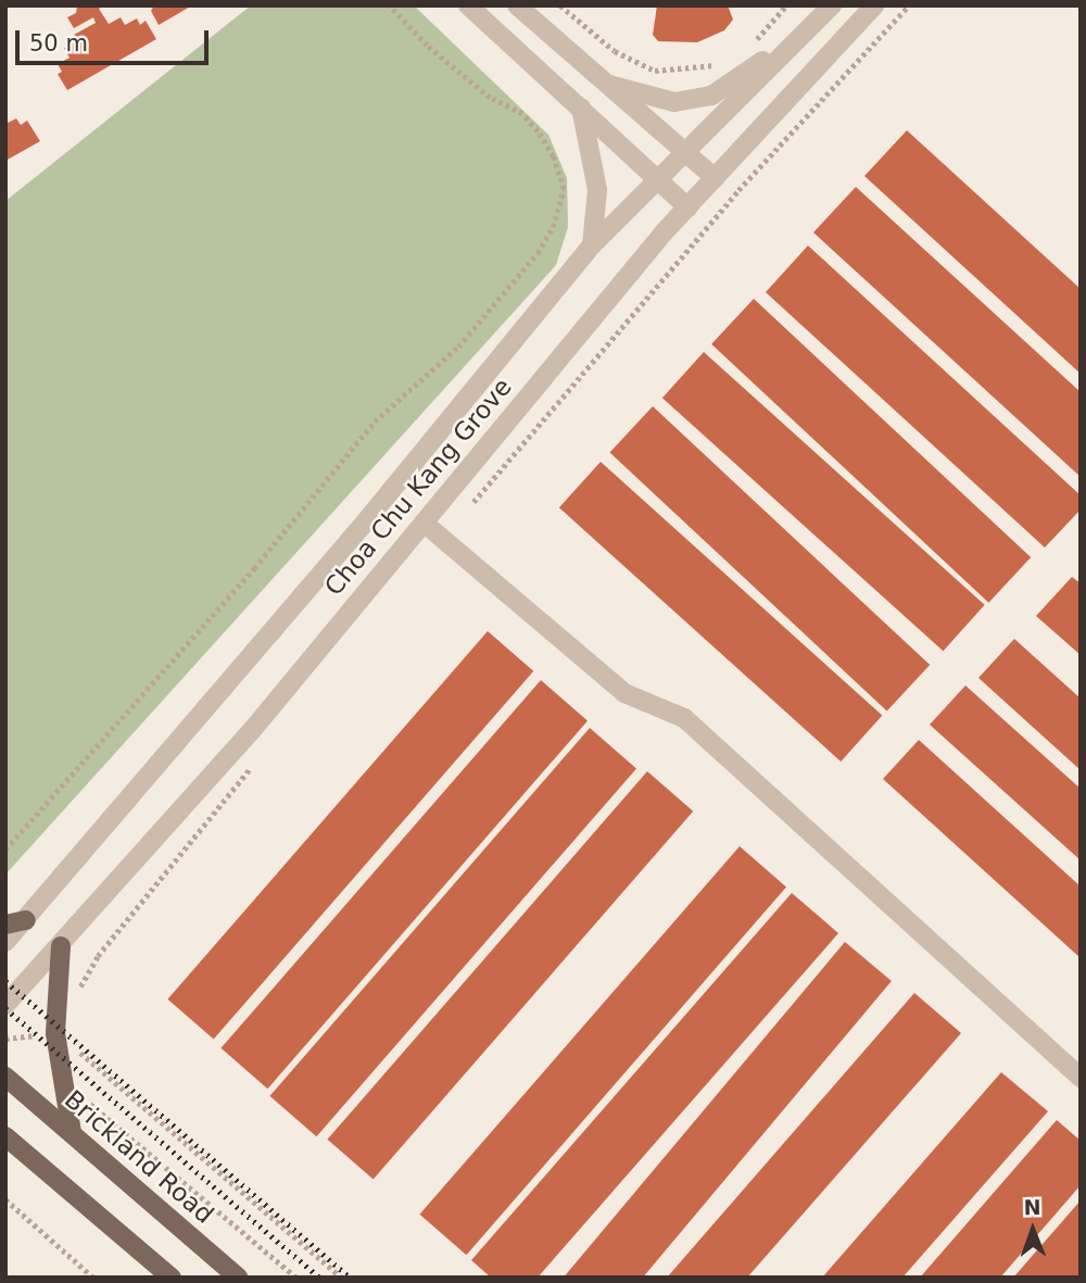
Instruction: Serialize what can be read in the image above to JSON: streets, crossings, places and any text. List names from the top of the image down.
{
  "streets": {
    "main road": ["Brickland Road"],
    "street": ["Choa Chu Kang Grove"]
  },
  "scale_bar": "50 m",
  "north": "top"
}
